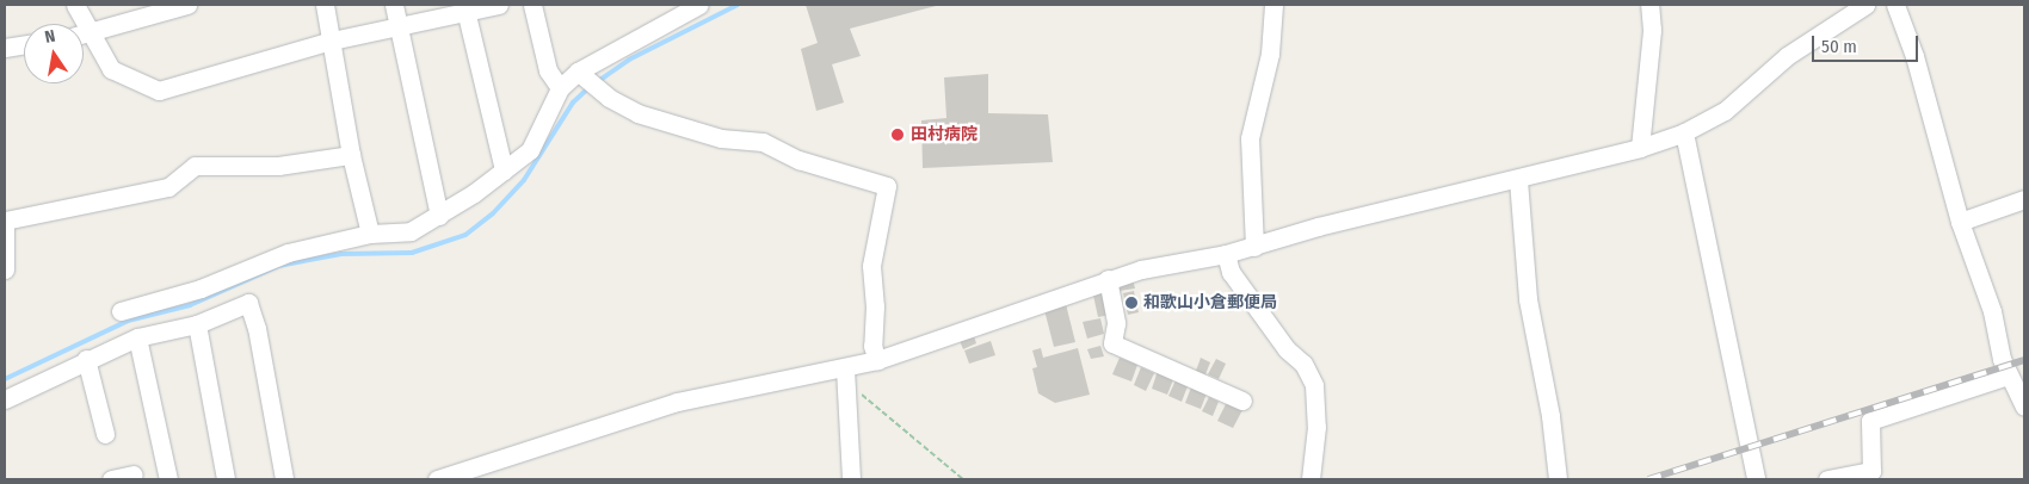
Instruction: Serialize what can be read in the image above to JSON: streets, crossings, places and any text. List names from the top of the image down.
{
  "places": ["田村病院", "和歌山小倉郵便局"],
  "scale_bar": "50 m",
  "north": "top"
}
